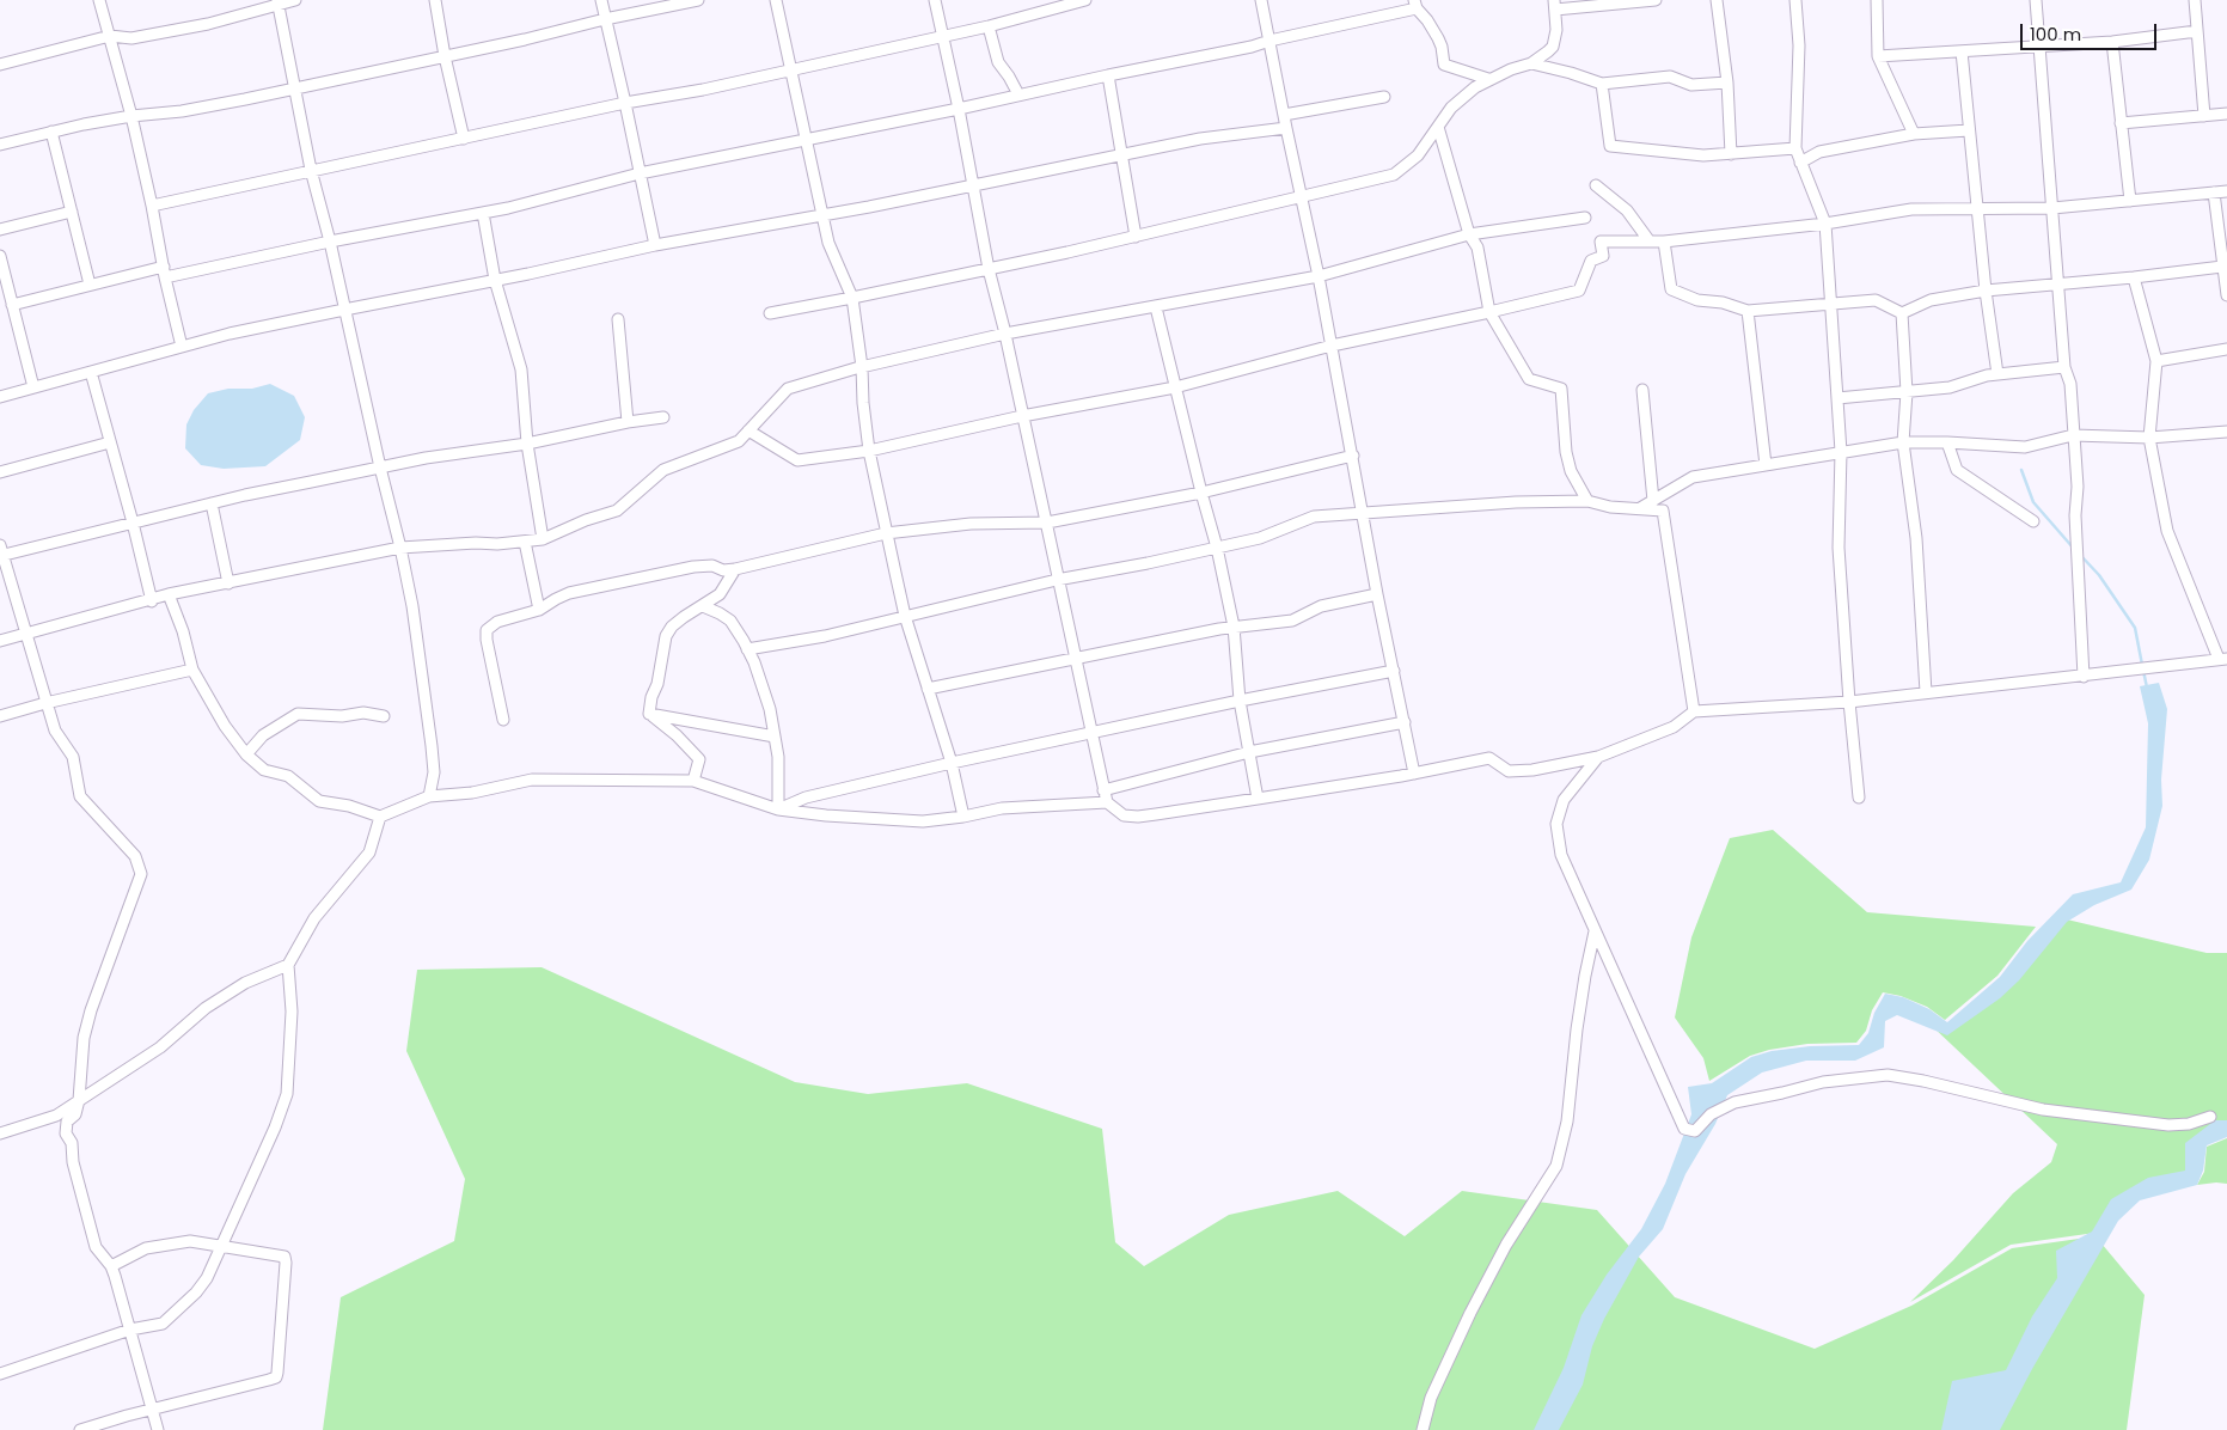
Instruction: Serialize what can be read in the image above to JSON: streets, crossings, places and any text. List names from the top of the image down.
{
  "scale_bar": "100 m"
}
